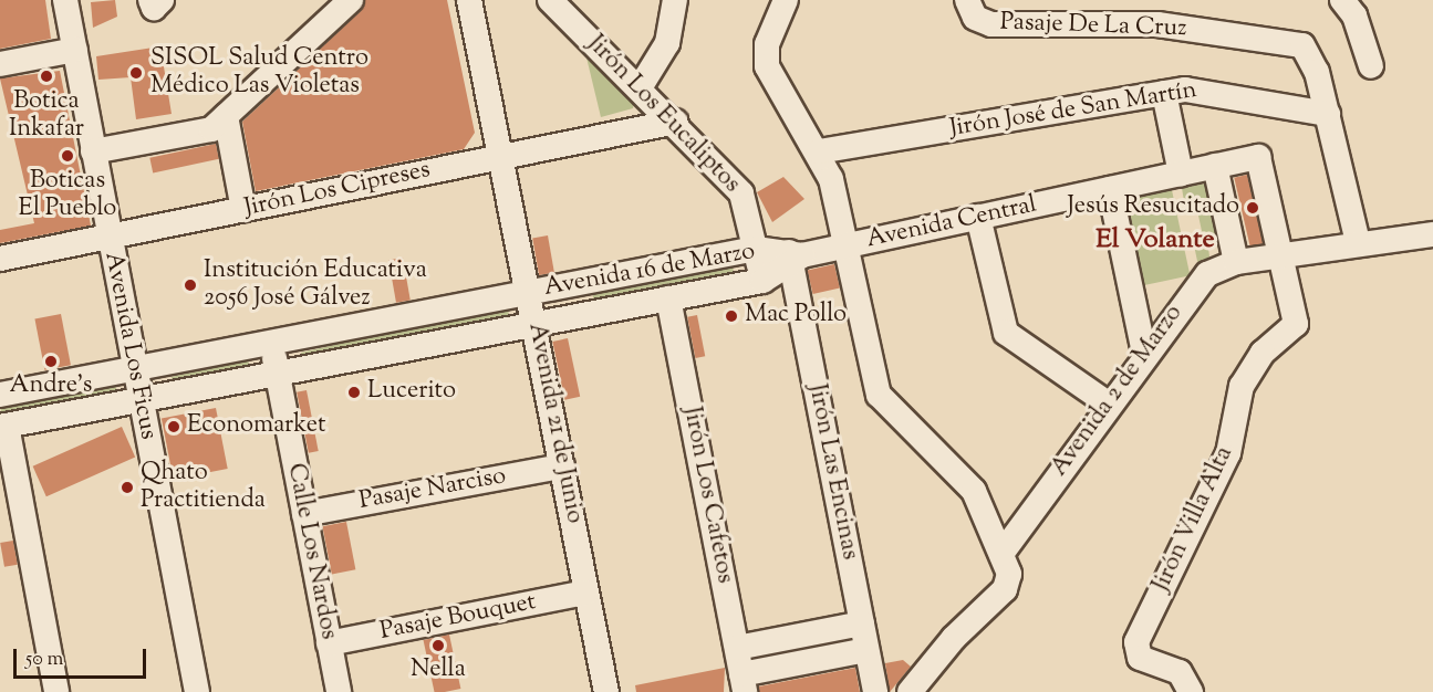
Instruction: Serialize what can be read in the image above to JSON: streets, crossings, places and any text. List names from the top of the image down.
{
  "streets": {
    "street": [
      "Pasaje De La Cruz",
      "Jirón José de San Martín",
      "Jirón Los Eucaliptos",
      "Jirón Los Cipreses",
      "Avenida Central",
      "Avenida 16 de Marzo",
      "Avenida Los Ficus",
      "Avenida 2 de Marzo",
      "Avenida 21 de Junio",
      "Jirón Las Encinas",
      "Pasaje Narciso",
      "Jirón Los Cafetos",
      "Jirón Villa Alta",
      "Calle Los Nardos",
      "Pasaje Bouquet"
    ]
  },
  "crossings": [
    ["Pasaje De La Cruz", "Jirón José de San Martín"],
    ["Pasaje De La Cruz", "Avenida 2 de Marzo"],
    ["Jirón Los Eucaliptos", "Jirón Los Cipreses"],
    ["Jirón Los Eucaliptos", "Avenida 16 de Marzo"],
    ["Jirón Los Cipreses", "Avenida Los Ficus"],
    ["Jirón Los Cipreses", "Avenida 21 de Junio"],
    ["Avenida Central", "Avenida 16 de Marzo"],
    ["Avenida Central", "Avenida 2 de Marzo"],
    ["Avenida Central", "Jirón Las Encinas"],
    ["Avenida Central", "Jirón Villa Alta"],
    ["Avenida 16 de Marzo", "Avenida Los Ficus"],
    ["Avenida 16 de Marzo", "Avenida 21 de Junio"],
    ["Avenida 16 de Marzo", "Jirón Las Encinas"],
    ["Avenida 16 de Marzo", "Jirón Los Cafetos"],
    ["Avenida 16 de Marzo", "Calle Los Nardos"],
    ["Avenida 2 de Marzo", "Jirón Villa Alta"],
    ["Avenida 21 de Junio", "Pasaje Narciso"],
    ["Avenida 21 de Junio", "Pasaje Bouquet"],
    ["Pasaje Narciso", "Calle Los Nardos"],
    ["Calle Los Nardos", "Pasaje Bouquet"]
  ],
  "districts": ["El Volante"],
  "places": [
    "SISOL Salud Centro Médico Las Violetas",
    "Botica Inkafar",
    "Boticas El Pueblo",
    "Jesús Resucitado",
    "Institución Educativa 2056 José Gálvez",
    "Mac Pollo",
    "Andre's",
    "Lucerito",
    "Economarket",
    "Qhato Practitienda",
    "Nella"
  ],
  "scale_bar": "50 m"
}
